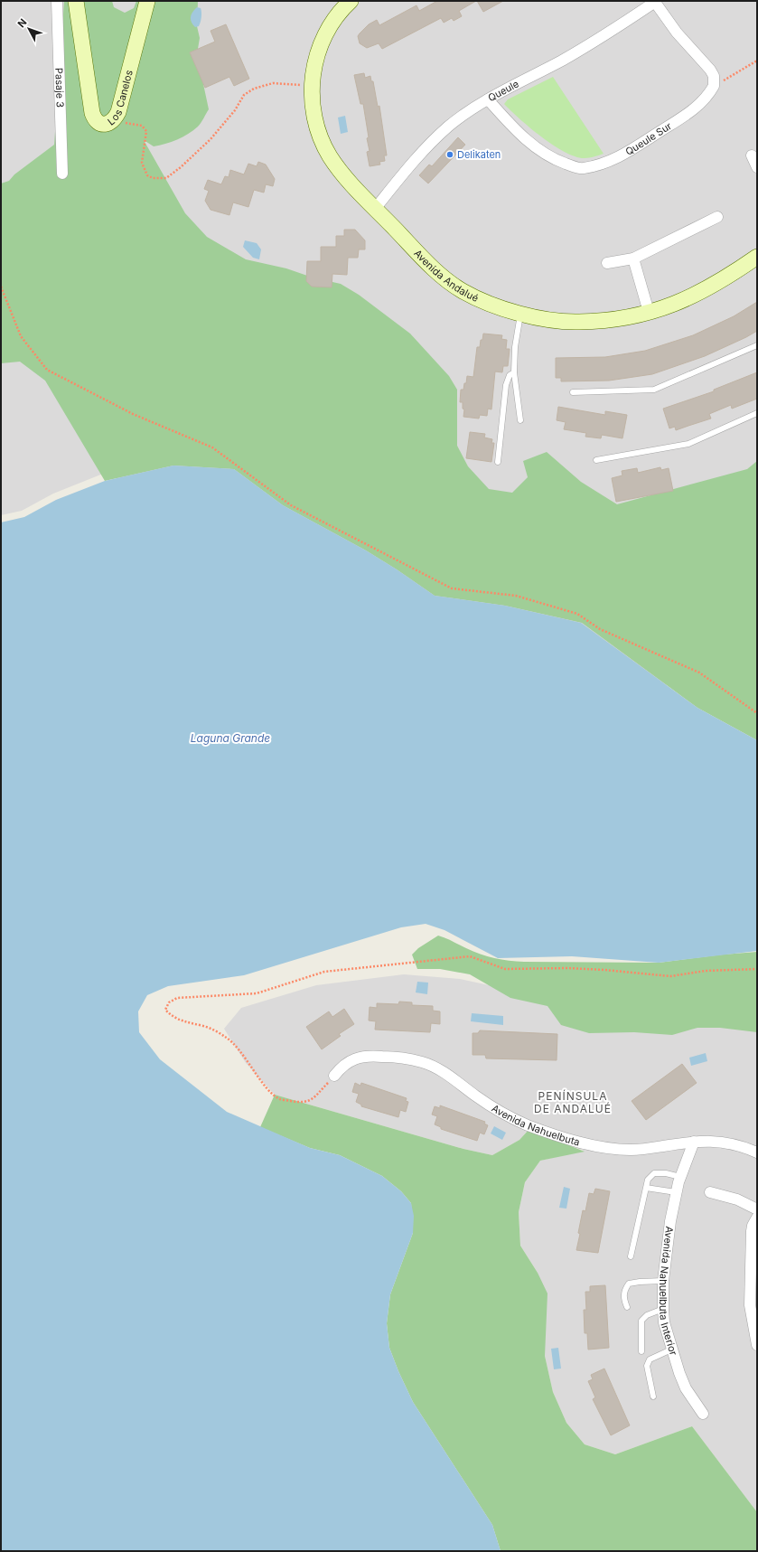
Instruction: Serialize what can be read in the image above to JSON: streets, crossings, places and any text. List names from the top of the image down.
{
  "streets": {
    "street": [
      "Pasaje 3",
      "Queule",
      "Los Canelos",
      "Queule Sur",
      "Avenida Andalué",
      "Avenida Nahuelbuta",
      "Avenida Nahuelbuta Interior"
    ]
  },
  "crossings": [
    ["Queule", "Queule Sur"],
    ["Queule", "Avenida Andalué"],
    ["Avenida Nahuelbuta", "Avenida Nahuelbuta Interior"]
  ],
  "districts": ["PENÍNSULA DE ANDALUÉ"],
  "water": ["Laguna Grande"],
  "places": ["Delikaten"],
  "north": "top left"
}
